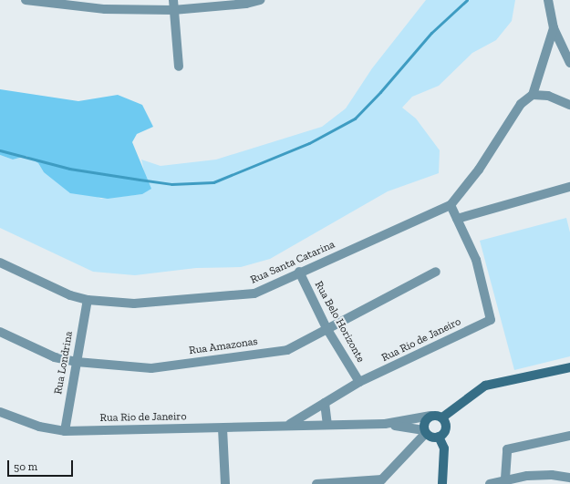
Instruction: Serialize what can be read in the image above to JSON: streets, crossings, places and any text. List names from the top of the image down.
{
  "streets": {
    "street": [
      "Rua Santa Catarina",
      "Rua Belo Horizonte",
      "Rua Rio de Janeiro",
      "Rua Amazonas",
      "Rua Londrina"
    ]
  },
  "crossings": [
    ["Rua Santa Catarina", "Rua Belo Horizonte"],
    ["Rua Santa Catarina", "Rua Londrina"],
    ["Rua Belo Horizonte", "Rua Rio de Janeiro"],
    ["Rua Belo Horizonte", "Rua Amazonas"],
    ["Rua Rio de Janeiro", "Rua Londrina"],
    ["Rua Amazonas", "Rua Londrina"]
  ],
  "scale_bar": "50 m"
}
